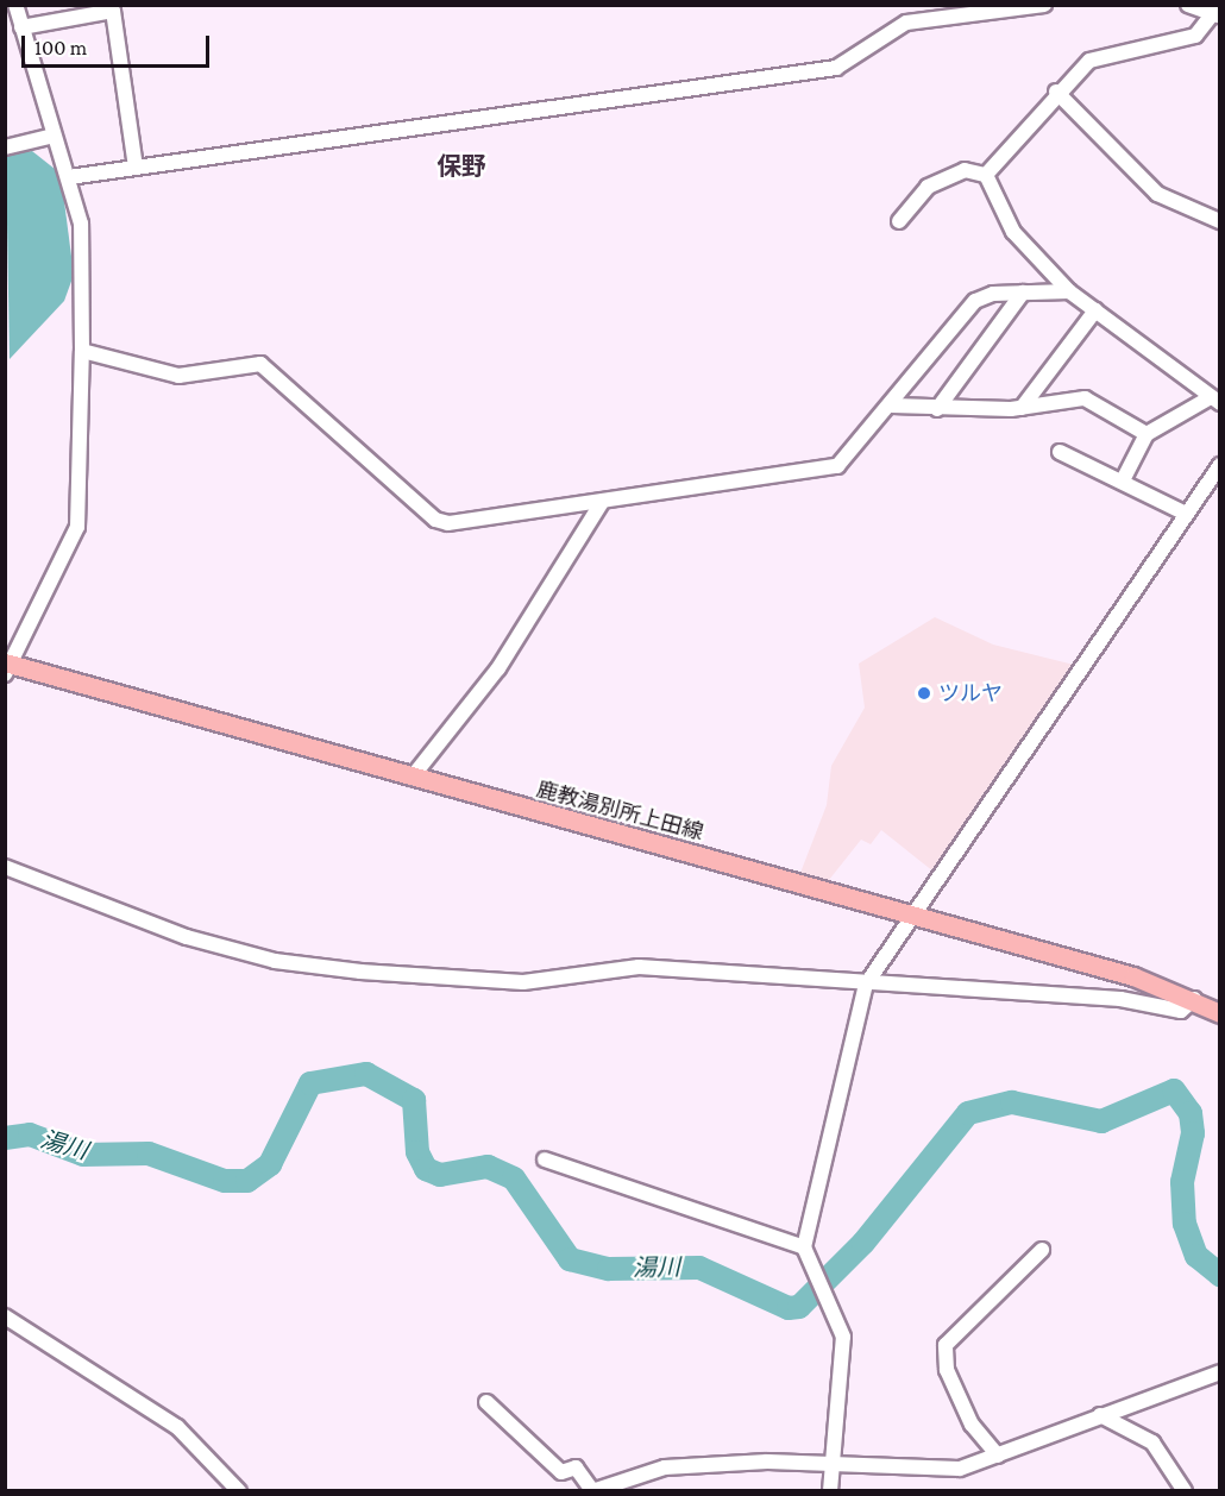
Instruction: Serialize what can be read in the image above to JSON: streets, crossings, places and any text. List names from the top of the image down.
{
  "streets": {
    "main road": ["鹿教湯別所上田線"]
  },
  "districts": ["保野"],
  "water": ["湯川"],
  "places": ["ツルヤ"],
  "scale_bar": "100 m"
}
